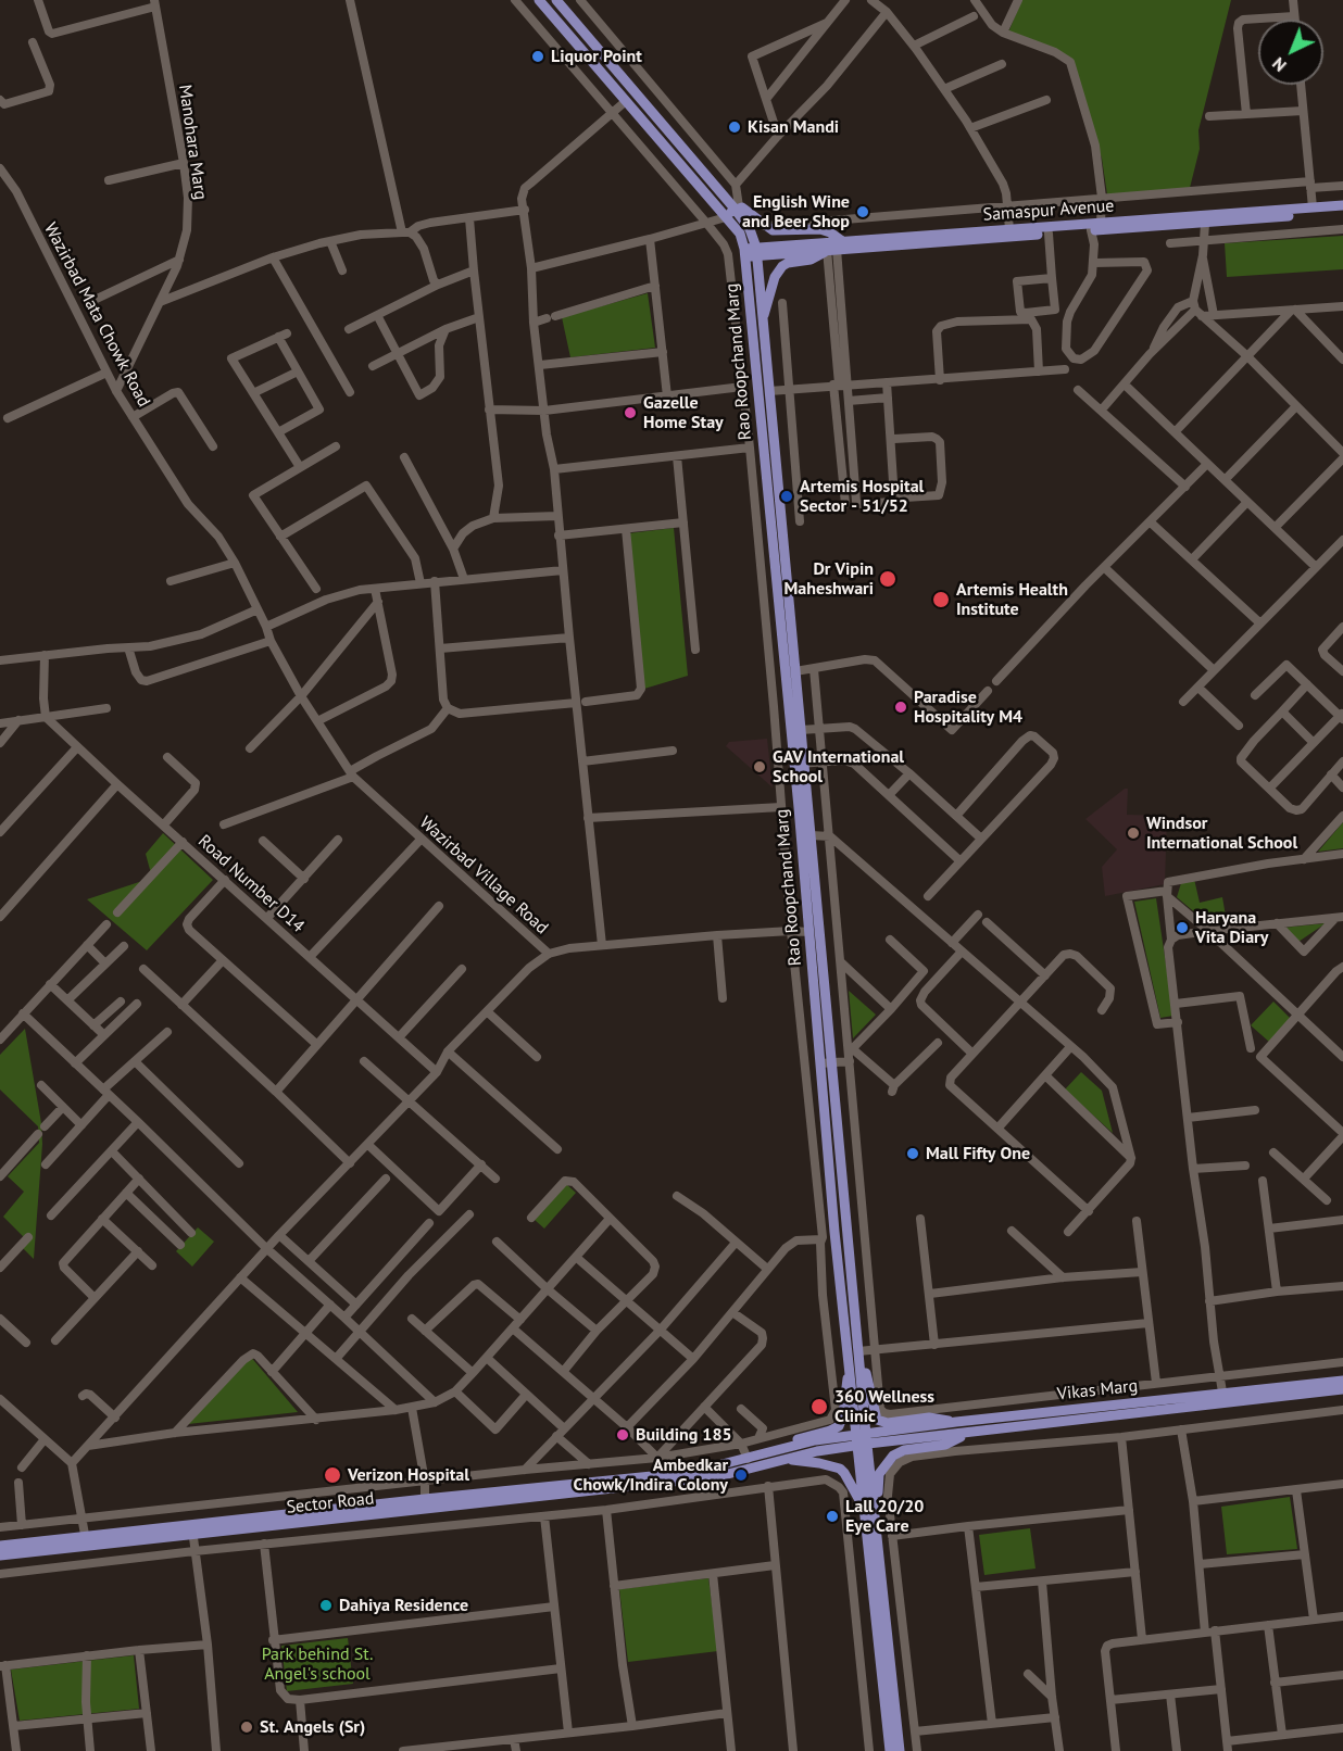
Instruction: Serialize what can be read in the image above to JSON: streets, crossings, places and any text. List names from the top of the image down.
{
  "streets": {
    "main road": [
      "Samaspur Avenue",
      "Rao Roopchand Marg",
      "Vikas Marg",
      "Sector Road"
    ],
    "street": [
      "Manohara Marg",
      "Wazirbad Mata Chowk Road",
      "Wazirbad Village Road",
      "Road Number D14"
    ]
  },
  "crossings": [
    ["Manohara Marg", "Wazirbad Mata Chowk Road"],
    ["Samaspur Avenue", "Rao Roopchand Marg"],
    ["Wazirbad Mata Chowk Road", "Wazirbad Village Road"],
    ["Rao Roopchand Marg", "Wazirbad Village Road"],
    ["Rao Roopchand Marg", "Vikas Marg"],
    ["Rao Roopchand Marg", "Sector Road"],
    ["Vikas Marg", "Sector Road"]
  ],
  "parks": ["Park behind St. Angel's school"],
  "places": [
    "Liquor Point",
    "Kisan Mandi",
    "English Wine and Beer Shop",
    "Gazelle Home Stay",
    "Artemis Hospital Sector - 51/52",
    "Dr Vipin Maheshwari",
    "Artemis Health Institute",
    "Paradise Hospitality M4",
    "GAV International School",
    "Windsor International School",
    "Haryana Vita Diary",
    "Mall Fifty One",
    "360 Wellness Clinic",
    "Building 185",
    "Verizon Hospital",
    "Ambedkar Chowk/Indira Colony",
    "Lall 20/20 Eye Care",
    "Dahiya Residence",
    "St. Angels (Sr)"
  ],
  "north": "bottom left"
}
